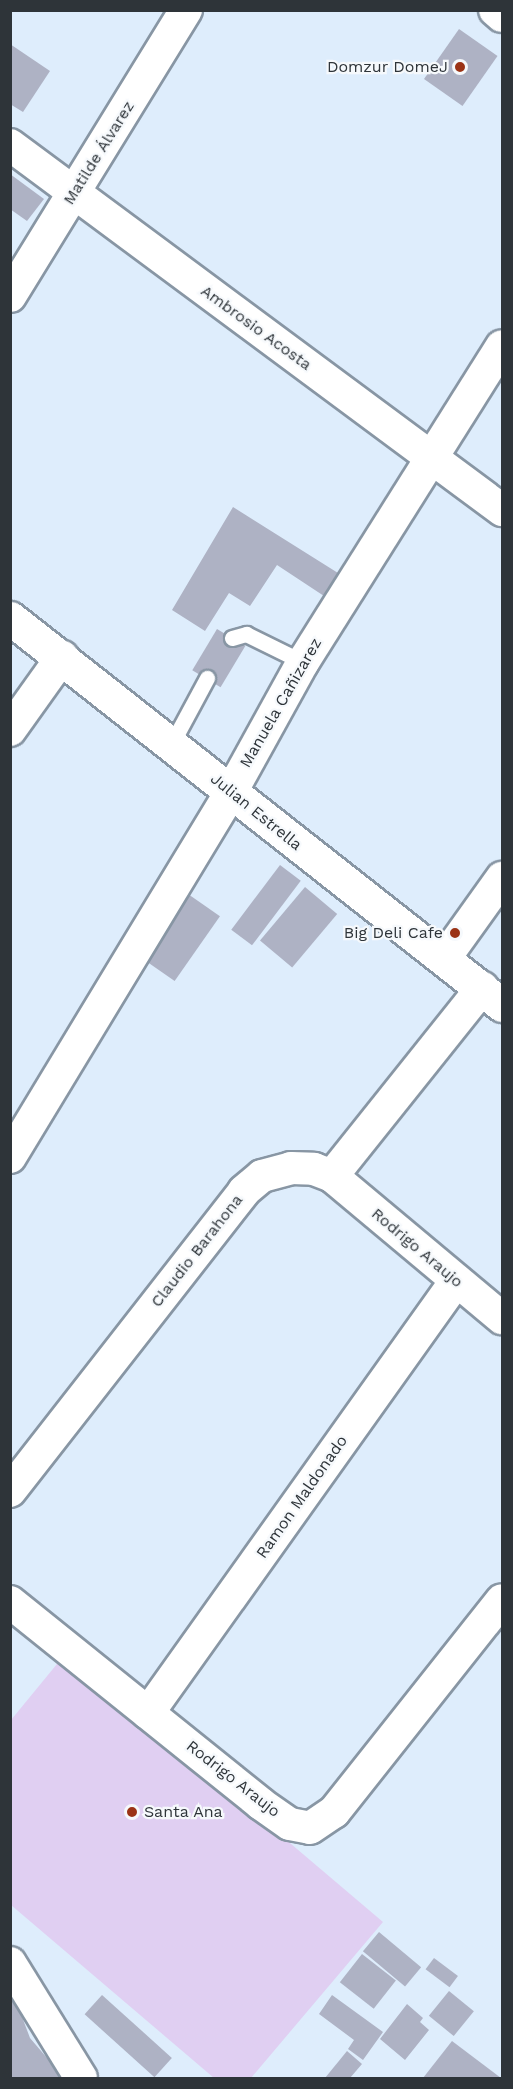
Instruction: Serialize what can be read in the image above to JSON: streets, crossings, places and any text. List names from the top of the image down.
{
  "streets": {
    "street": [
      "Matilde Álvarez",
      "Ambrosio Acosta",
      "Manuela Cañizarez",
      "Julian Estrella",
      "Rodrigo Araujo",
      "Claudio Barahona",
      "Ramon Maldonado"
    ]
  },
  "crossings": [
    ["Matilde Álvarez", "Ambrosio Acosta"],
    ["Ambrosio Acosta", "Manuela Cañizarez"],
    ["Manuela Cañizarez", "Julian Estrella"],
    ["Rodrigo Araujo", "Claudio Barahona"],
    ["Rodrigo Araujo", "Ramon Maldonado"]
  ],
  "places": ["Domzur DomeJ", "Big Deli Cafe", "Santa Ana"]
}
